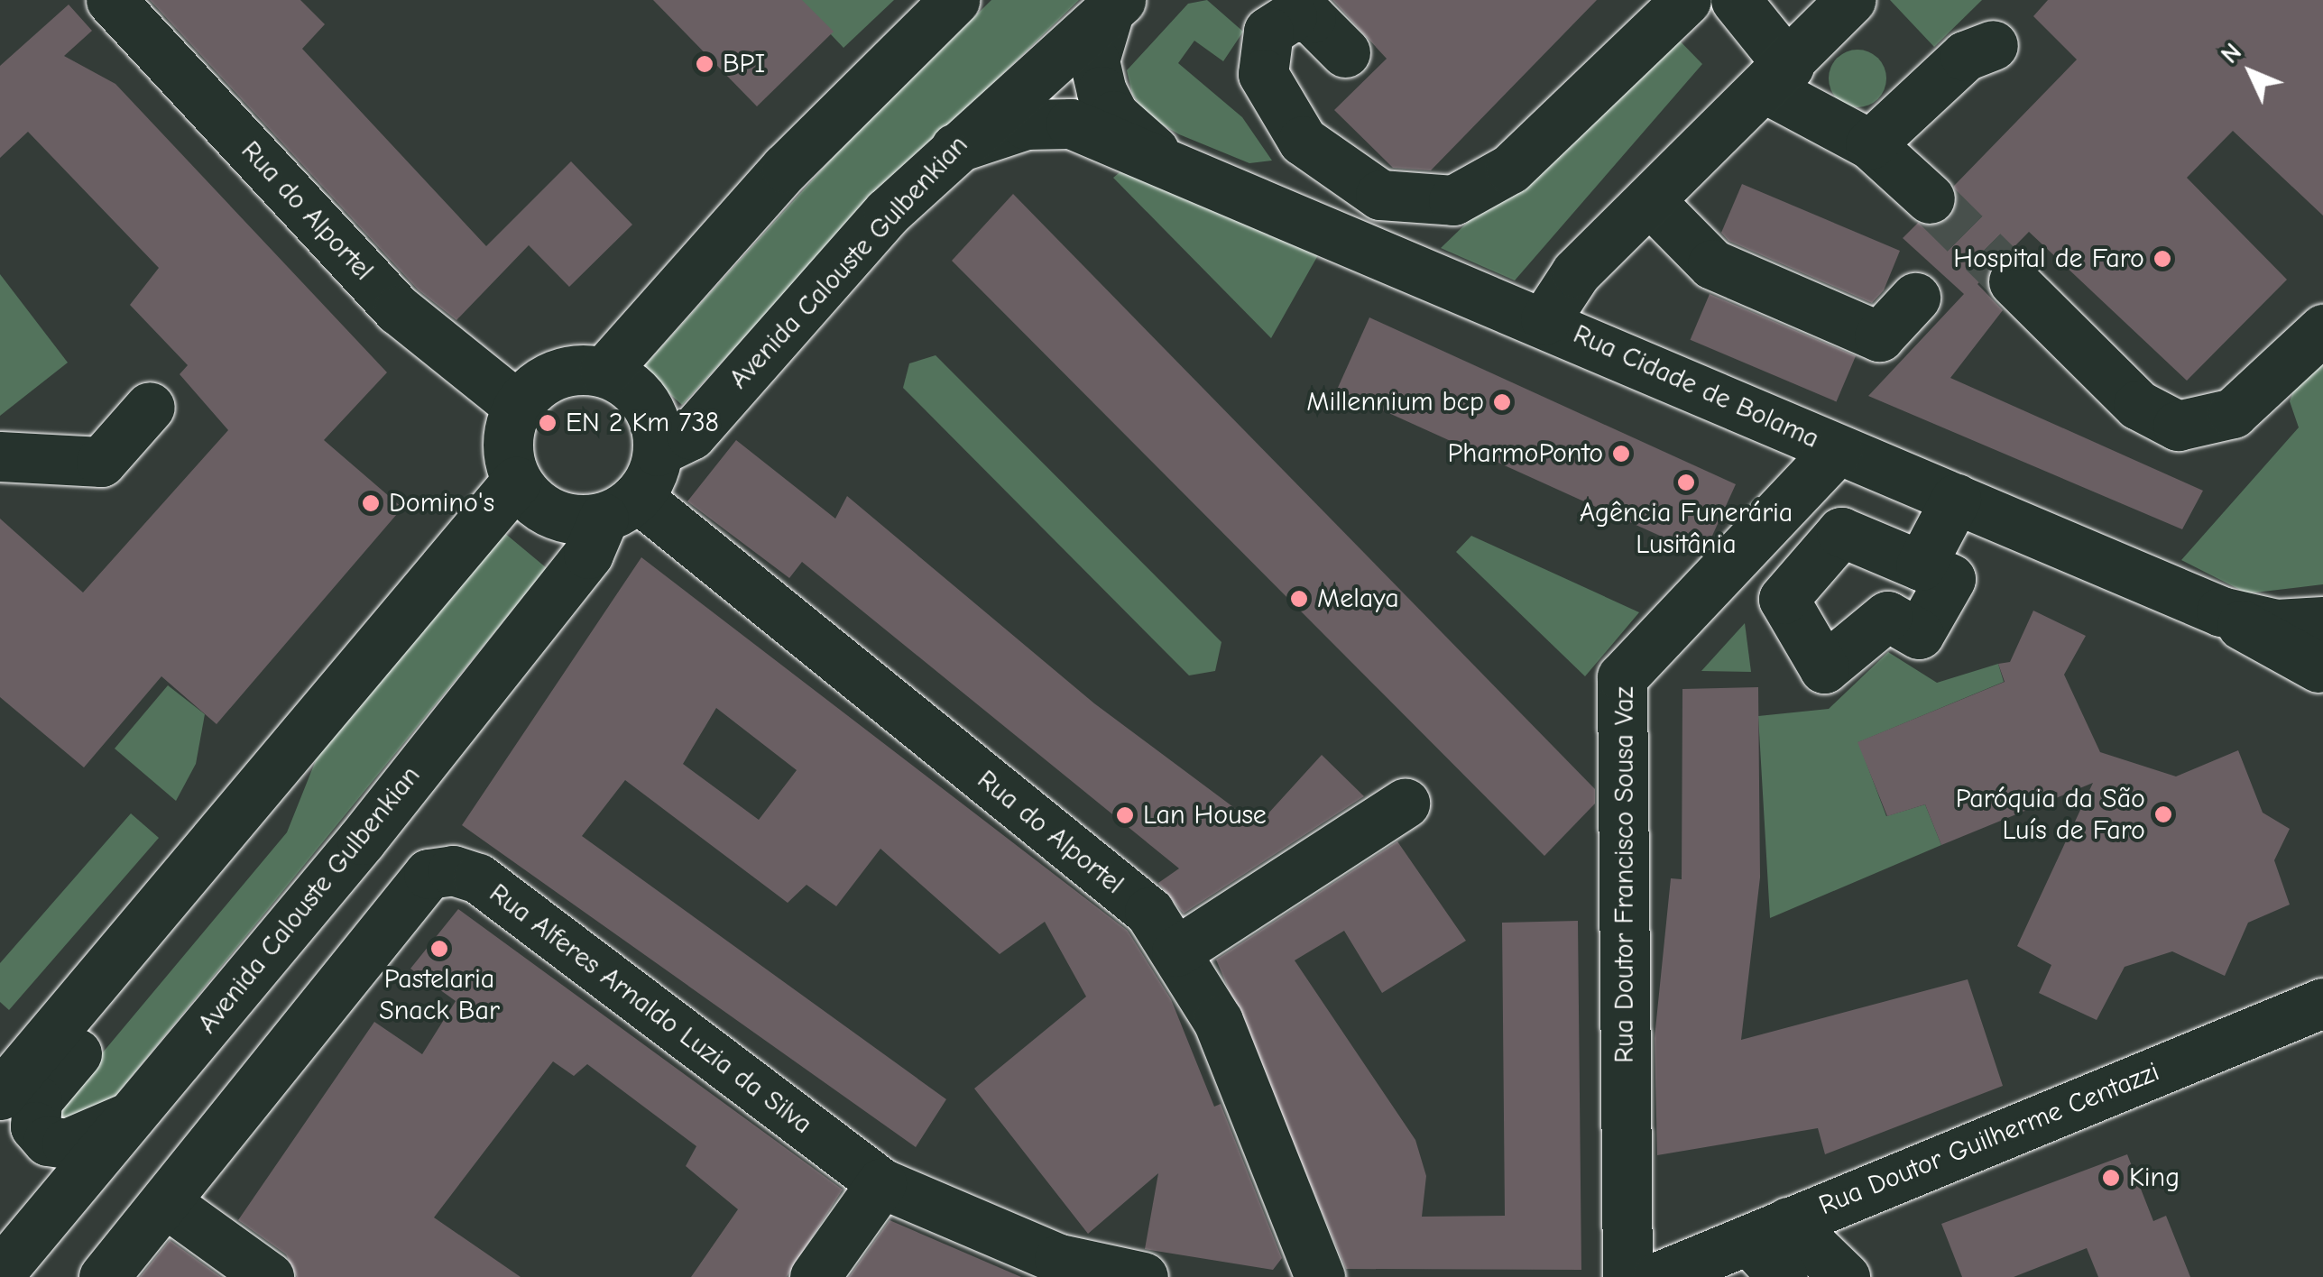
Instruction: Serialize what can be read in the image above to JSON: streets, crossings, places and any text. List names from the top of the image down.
{
  "streets": {
    "street": [
      "Rua do Alportel",
      "Avenida Calouste Gulbenkian",
      "Rua Cidade de Bolama",
      "Rua Doutor Francisco Sousa Vaz",
      "Rua Alferes Arnaldo Luzia da Silva",
      "Rua Doutor Guilherme Centazzi"
    ]
  },
  "crossings": [
    ["Rua do Alportel", "Avenida Calouste Gulbenkian"],
    ["Avenida Calouste Gulbenkian", "Rua Cidade de Bolama"],
    ["Rua Cidade de Bolama", "Rua Doutor Francisco Sousa Vaz"]
  ],
  "places": [
    "BPI",
    "Hospital de Faro",
    "Millennium bcp",
    "EN 2 Km 738",
    "PharmoPonto",
    "Agência Funerária Lusitânia",
    "Domino's",
    "Melaya",
    "Paróquia da São Luís de Faro",
    "Lan House",
    "Pastelaria Snack Bar",
    "King"
  ],
  "north": "top left"
}
